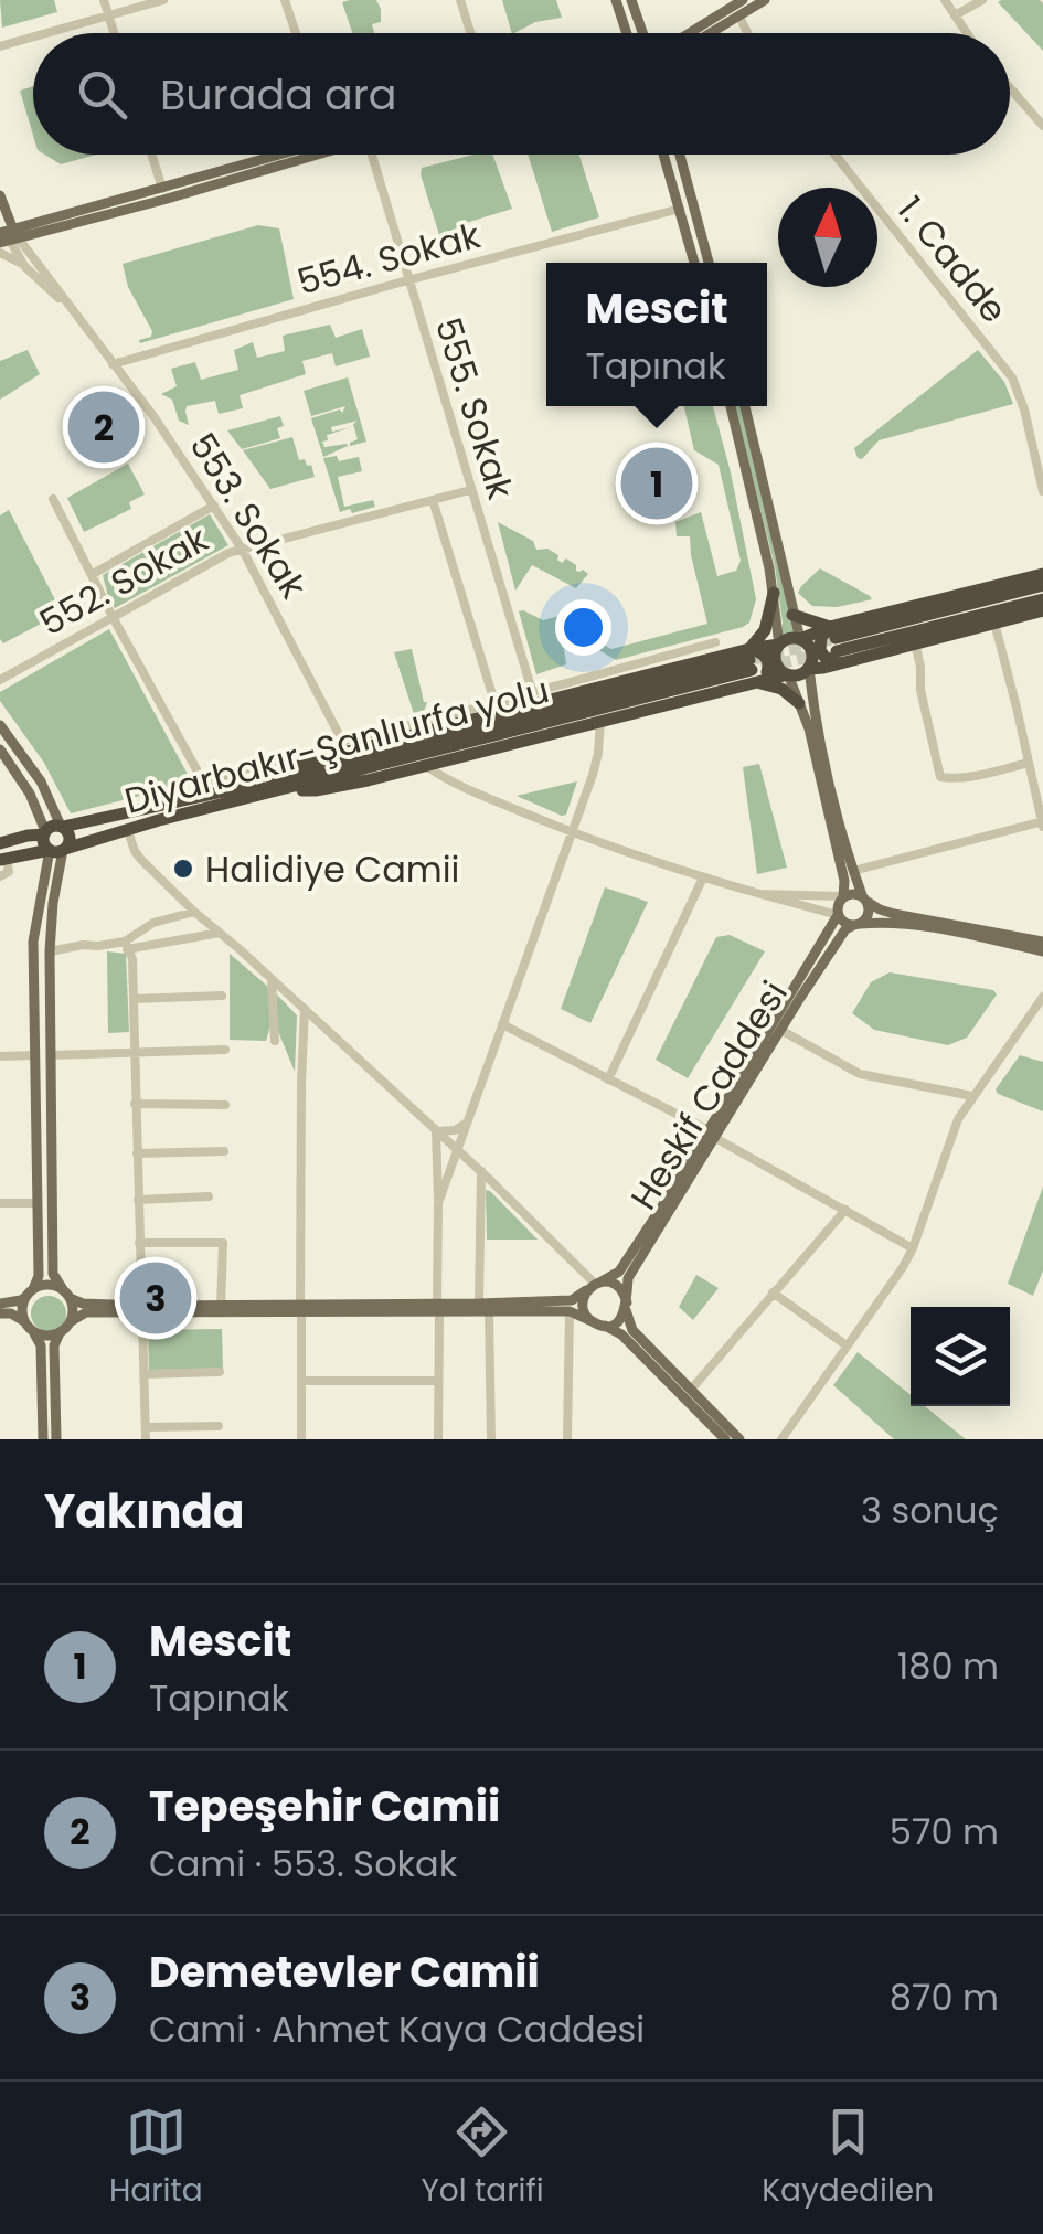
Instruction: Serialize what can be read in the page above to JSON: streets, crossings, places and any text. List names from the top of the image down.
{
  "streets": {
    "highway": ["Diyarbakır-Şanlıurfa yolu"],
    "main road": ["Heskif Caddesi"],
    "street": [
      "554. Sokak",
      "1. Cadde",
      "555. Sokak",
      "553. Sokak",
      "552. Sokak"
    ]
  },
  "crossings": [
    ["554. Sokak", "555. Sokak"],
    ["554. Sokak", "553. Sokak"],
    ["555. Sokak", "552. Sokak"],
    ["553. Sokak", "552. Sokak"]
  ],
  "places": ["Halidiye Camii"],
  "north": "top",
  "page": {
    "search": "Burada ara",
    "popup": ["Mescit", "Tapınak"],
    "pins": ["2", "1", "3"],
    "heading": ["Yakında", "3 sonuç"],
    "list": [
      {
        "mark": "1",
        "name": "Mescit",
        "note": "Tapınak",
        "value": "180 m"
      },
      {
        "mark": "2",
        "name": "Tepeşehir Camii",
        "note": "Cami · 553. Sokak",
        "value": "570 m"
      },
      {
        "mark": "3",
        "name": "Demetevler Camii",
        "note": "Cami · Ahmet Kaya Caddesi",
        "value": "870 m"
      }
    ],
    "nav": ["Harita", "Yol tarifi", "Kaydedilen"]
  }
}
